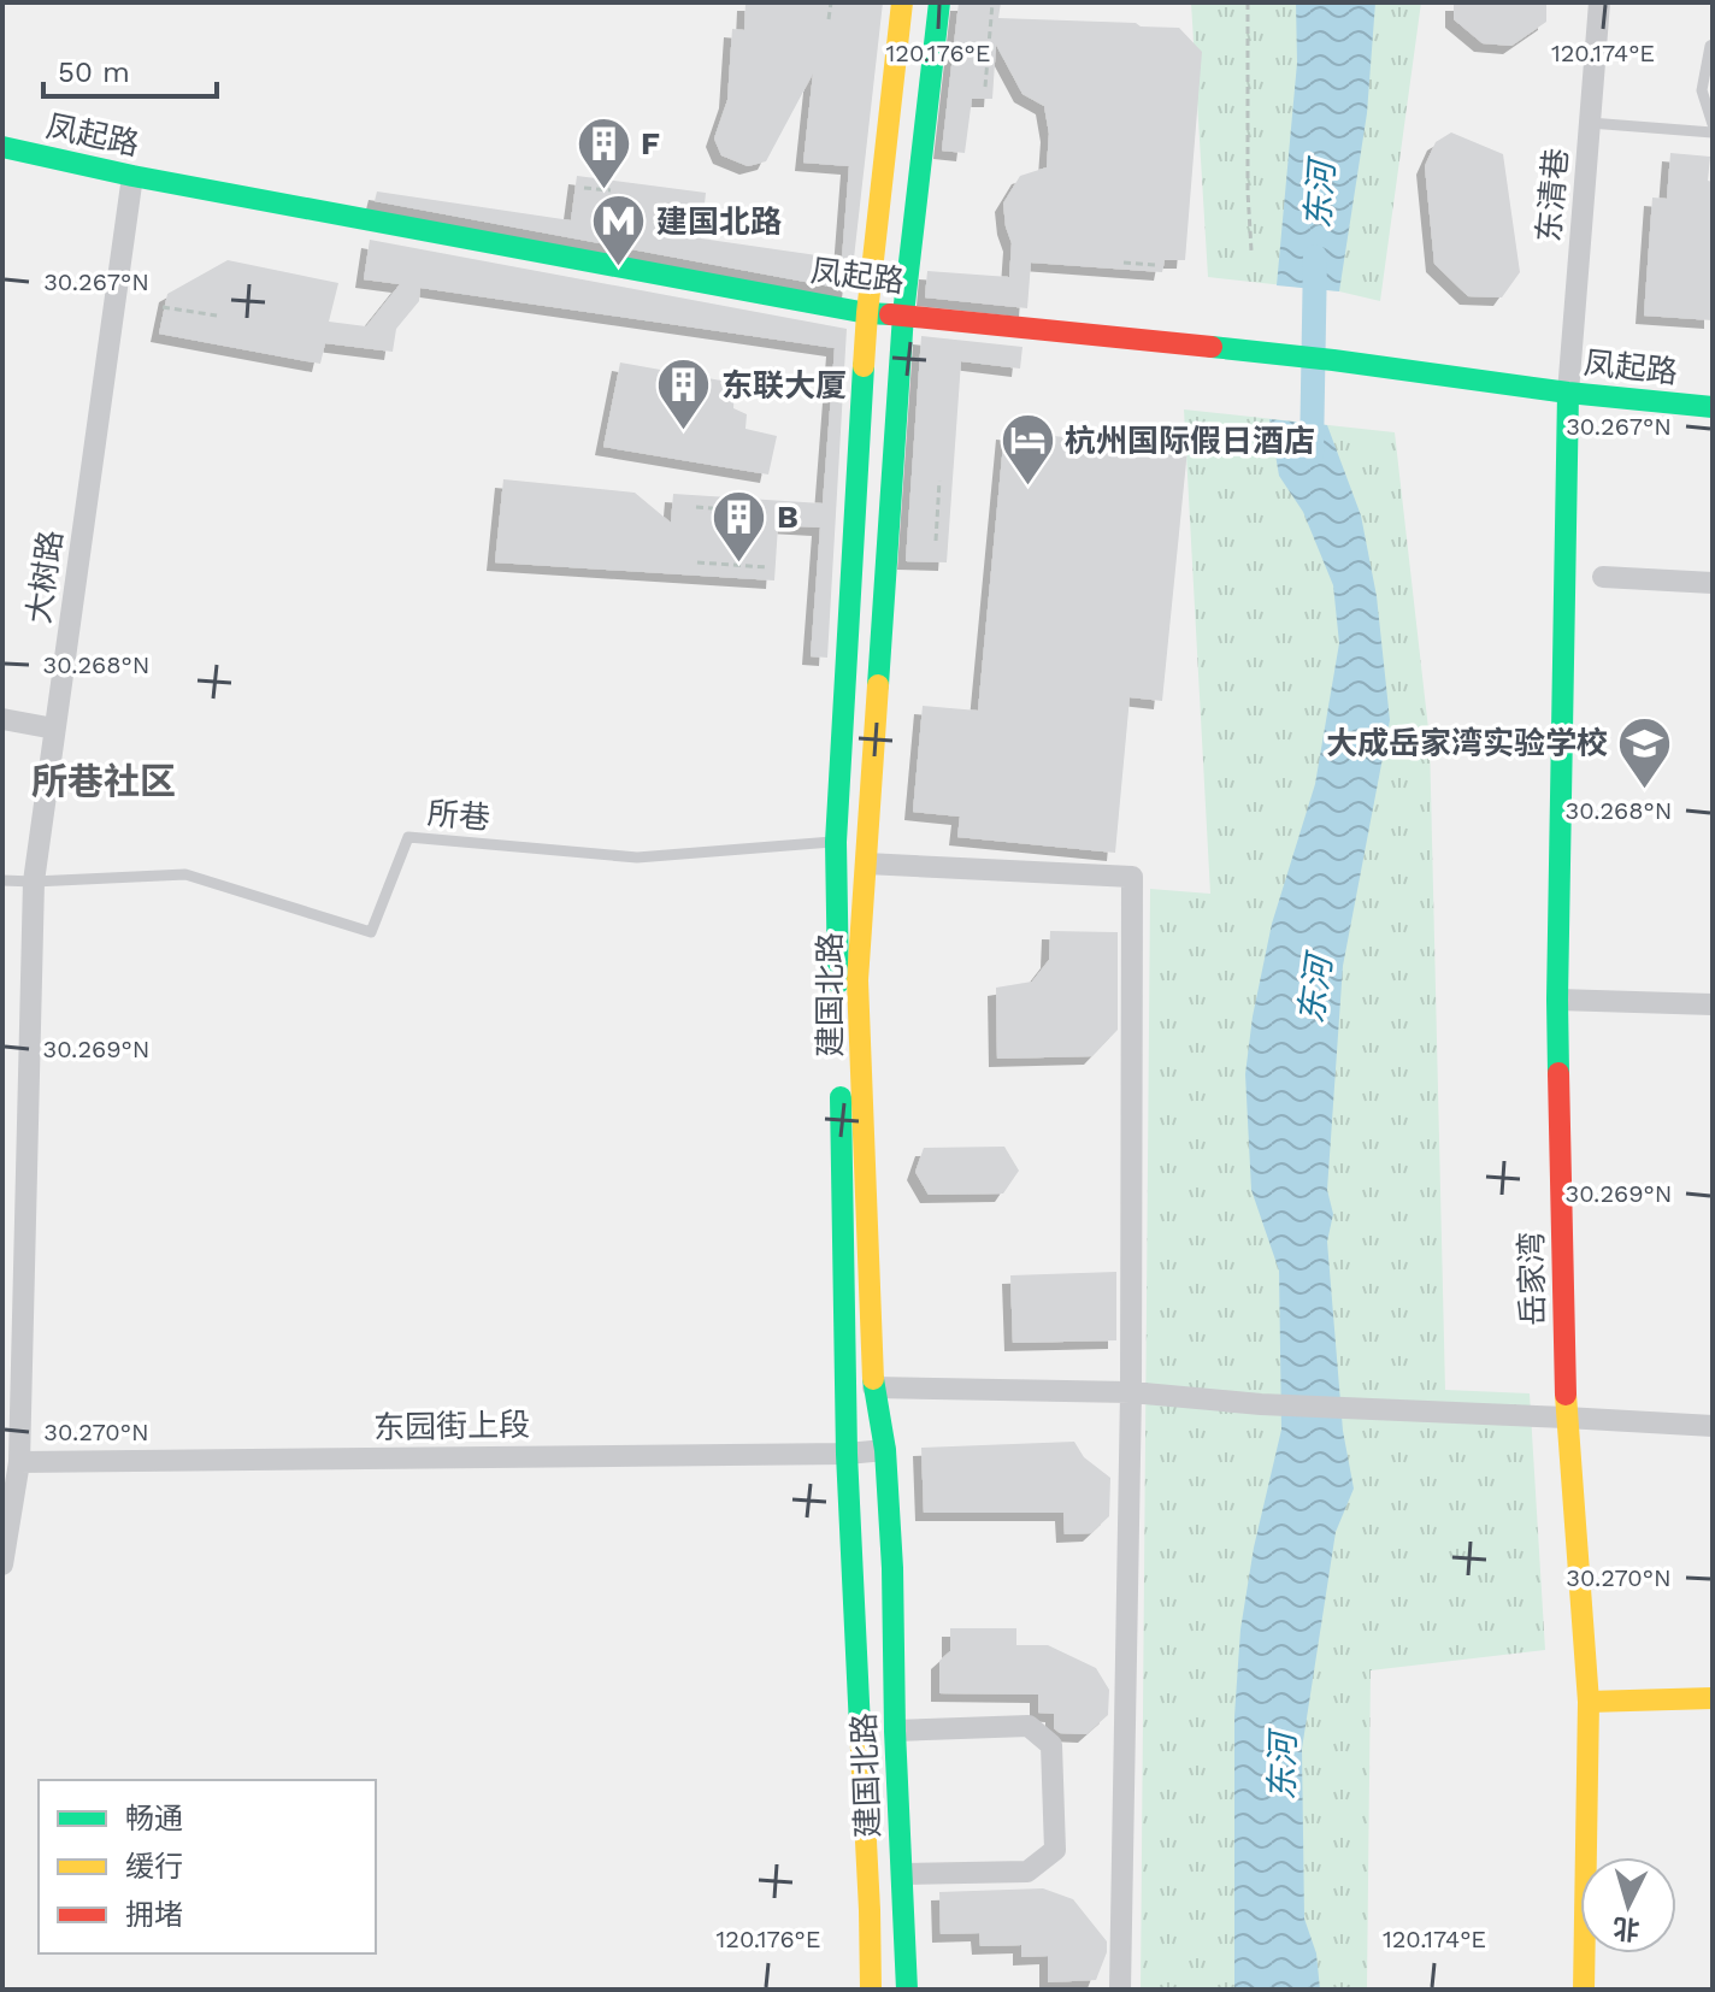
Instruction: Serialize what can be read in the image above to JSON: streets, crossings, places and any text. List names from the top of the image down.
{
  "streets": {
    "main road": ["凤起路", "建国北路", "岳家湾"],
    "street": ["东清巷", "大树路", "东园街上段"],
    "lane": ["所巷"]
  },
  "crossings": [
    ["凤起路", "东清巷"],
    ["凤起路", "大树路"],
    ["凤起路", "建国北路"],
    ["凤起路", "岳家湾"],
    ["东清巷", "岳家湾"],
    ["大树路", "所巷"],
    ["大树路", "东园街上段"],
    ["所巷", "建国北路"],
    ["建国北路", "东园街上段"]
  ],
  "districts": ["所巷社区"],
  "water": ["东河"],
  "places": {
    "building": ["F", "东联大厦", "B"],
    "metro station": ["建国北路"],
    "hotel": ["杭州国际假日酒店"],
    "school or university": ["大成岳家湾实验学校"]
  },
  "legend": ["畅通", "缓行", "拥堵"],
  "scale_bar": "50 m",
  "north": "bottom",
  "coordinates": [
    "120.176°E",
    "120.174°E",
    "30.267°N",
    "30.268°N",
    "30.269°N",
    "30.270°N"
  ]
}
